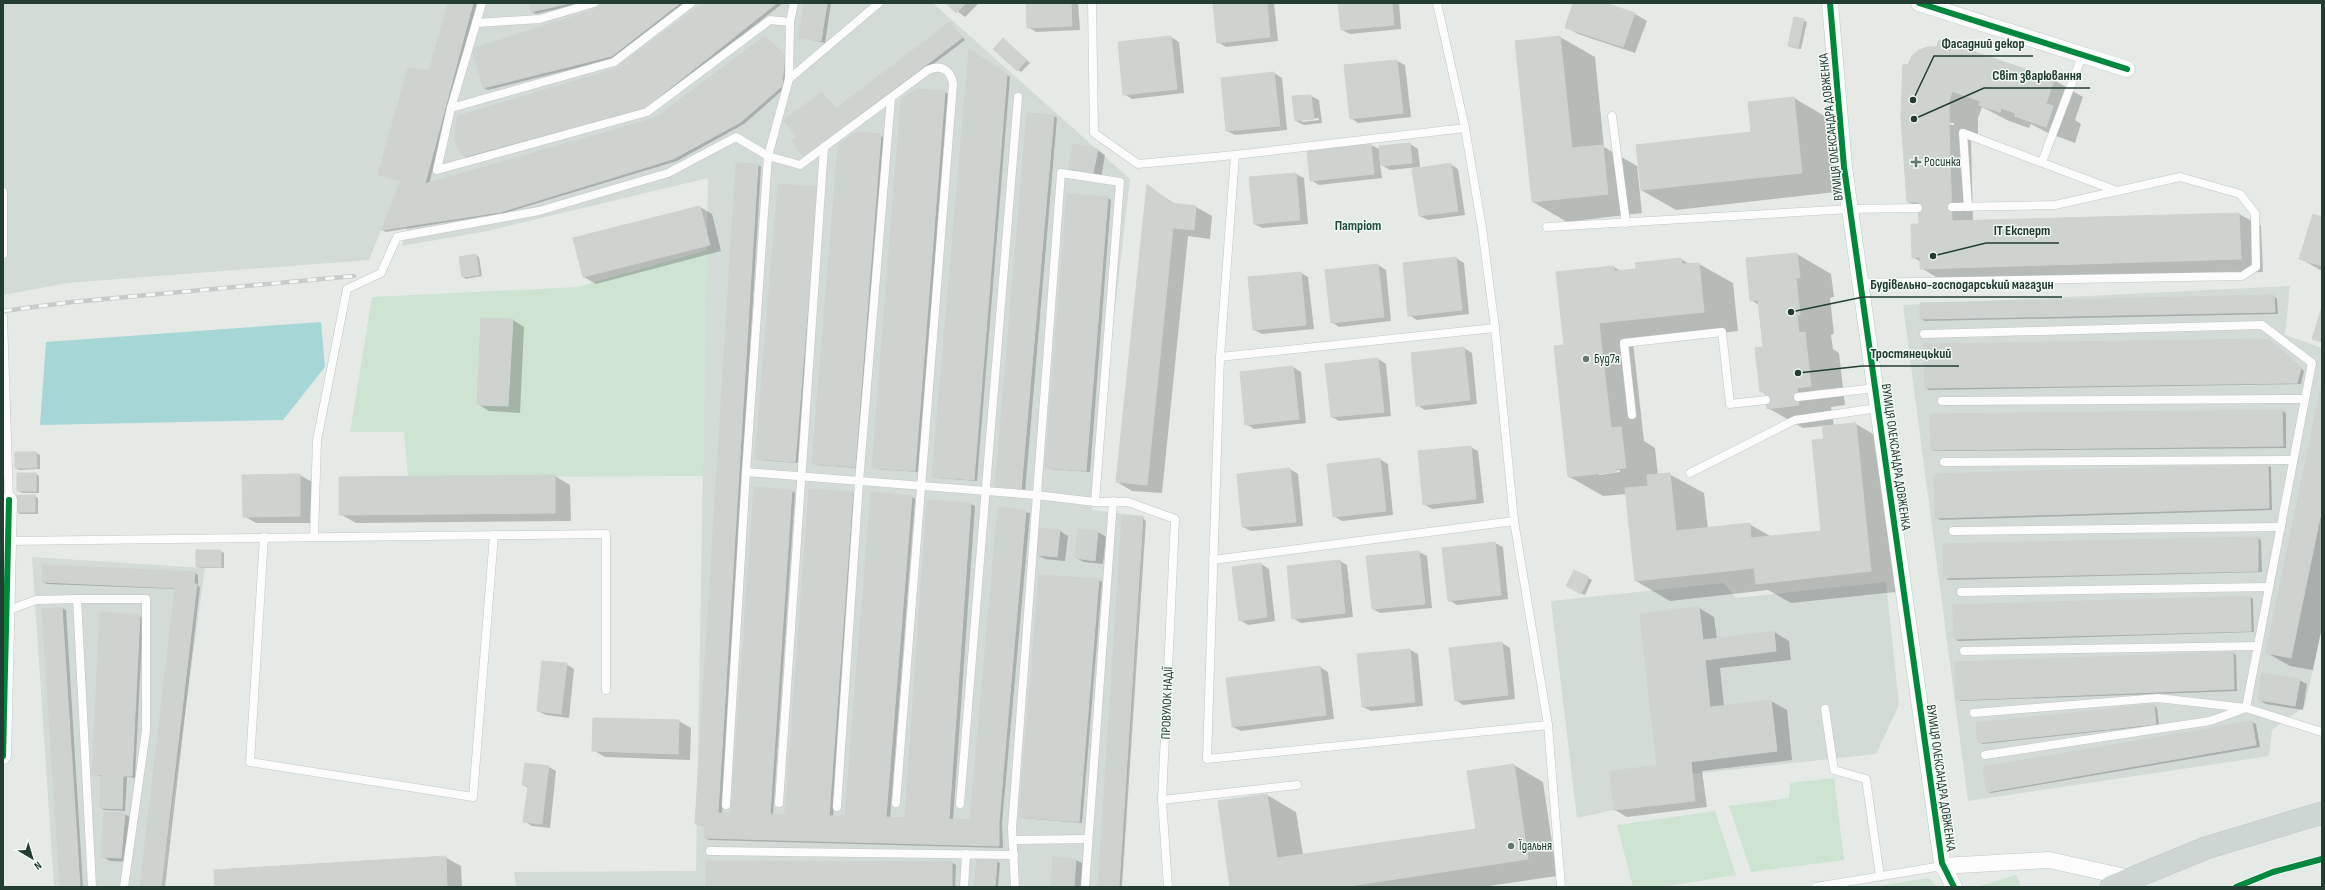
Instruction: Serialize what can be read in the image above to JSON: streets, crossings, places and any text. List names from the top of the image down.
{
  "streets": {
    "street": ["ВУЛИЦЯ ОЛЕКСАНДРА ДОВЖЕНКА"],
    "lane": ["ПРОВУЛОК НАДІЇ"]
  },
  "districts": ["Патріот"],
  "places": {
    "other": [
      "Фасадний декор",
      "Світ зварювання",
      "IT Експерт",
      "Будівельно-господарський магазин",
      "Буд7я",
      "Тростянецький",
      "Їдальня"
    ],
    "health": ["Росинка"]
  },
  "north": "bottom right"
}
